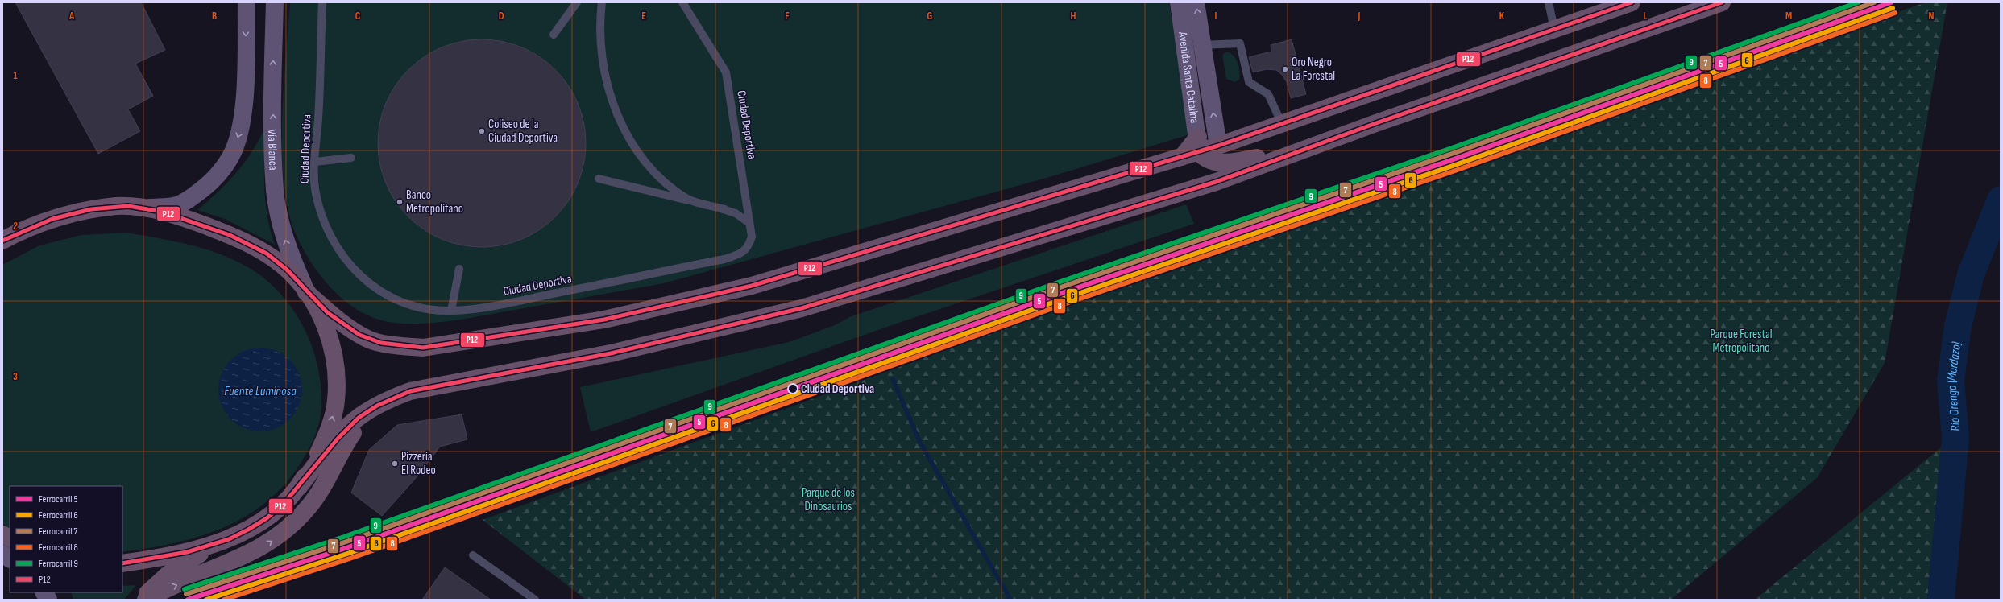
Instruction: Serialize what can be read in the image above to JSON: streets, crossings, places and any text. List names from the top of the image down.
{
  "streets": {
    "main road": ["Avenida Santa Catalina", "Vía Blanca"],
    "lane": ["Ciudad Deportiva"]
  },
  "one_way": ["Vía Blanca"],
  "water": ["Río Orengo (Mordazo)", "Fuente Luminosa"],
  "parks": ["Parque Forestal Metropolitano", "Parque de los Dinosaurios"],
  "places": [
    "Oro Negro La Forestal",
    "Coliseo de la Ciudad Deportiva",
    "Banco Metropolitano",
    "Ciudad Deportiva",
    "Pizzería El Rodeo"
  ],
  "lines": [
    "rail line 5",
    "rail line 7",
    "rail line 9",
    "transit line P12",
    "rail line 6",
    "rail line 8"
  ],
  "legend": [
    "Ferrocarril 5",
    "Ferrocarril 6",
    "Ferrocarril 7",
    "Ferrocarril 8",
    "Ferrocarril 9",
    "P12"
  ],
  "grid": {
    "columns": [
      "A",
      "B",
      "C",
      "D",
      "E",
      "F",
      "G",
      "H",
      "I",
      "J",
      "K",
      "L",
      "M",
      "N"
    ],
    "rows": ["1", "2", "3"]
  }
}
